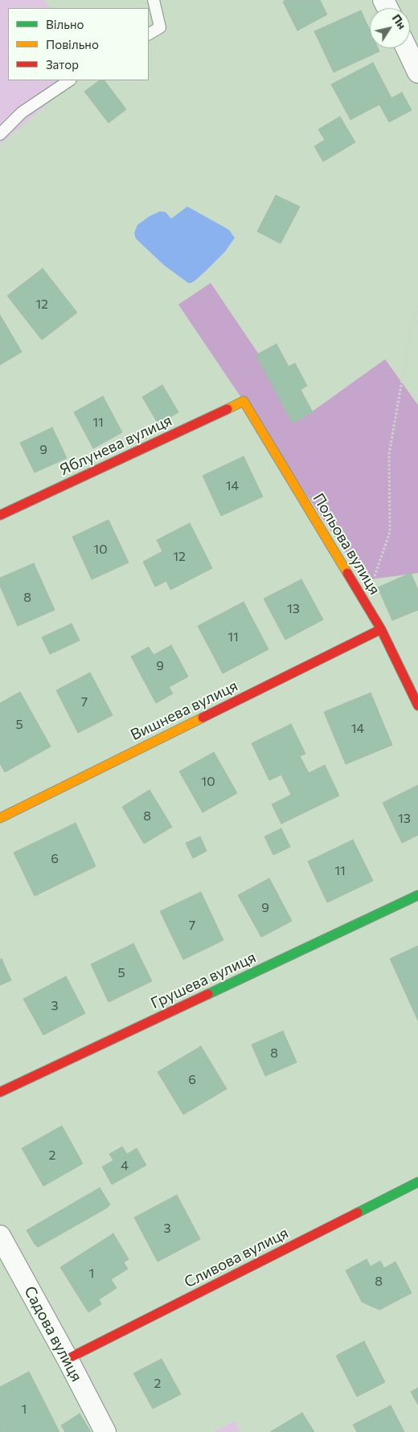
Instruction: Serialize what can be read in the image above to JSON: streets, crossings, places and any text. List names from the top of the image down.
{
  "streets": {
    "street": [
      "Яблунева вулиця",
      "Польова вулиця",
      "Вишнева вулиця",
      "Грушева вулиця",
      "Сливова вулиця",
      "Садова вулиця"
    ]
  },
  "crossings": [
    ["Яблунева вулиця", "Польова вулиця"],
    ["Польова вулиця", "Вишнева вулиця"],
    ["Сливова вулиця", "Садова вулиця"]
  ],
  "house_numbers": [
    "12",
    "11",
    "9",
    "14",
    "10",
    "12",
    "8",
    "13",
    "11",
    "9",
    "7",
    "5",
    "14",
    "10",
    "8",
    "13",
    "6",
    "11",
    "9",
    "7",
    "5",
    "3",
    "8",
    "6",
    "2",
    "4",
    "3",
    "1",
    "8",
    "2",
    "1"
  ],
  "legend": ["Вільно", "Повільно", "Затор"],
  "north": "top right"
}
